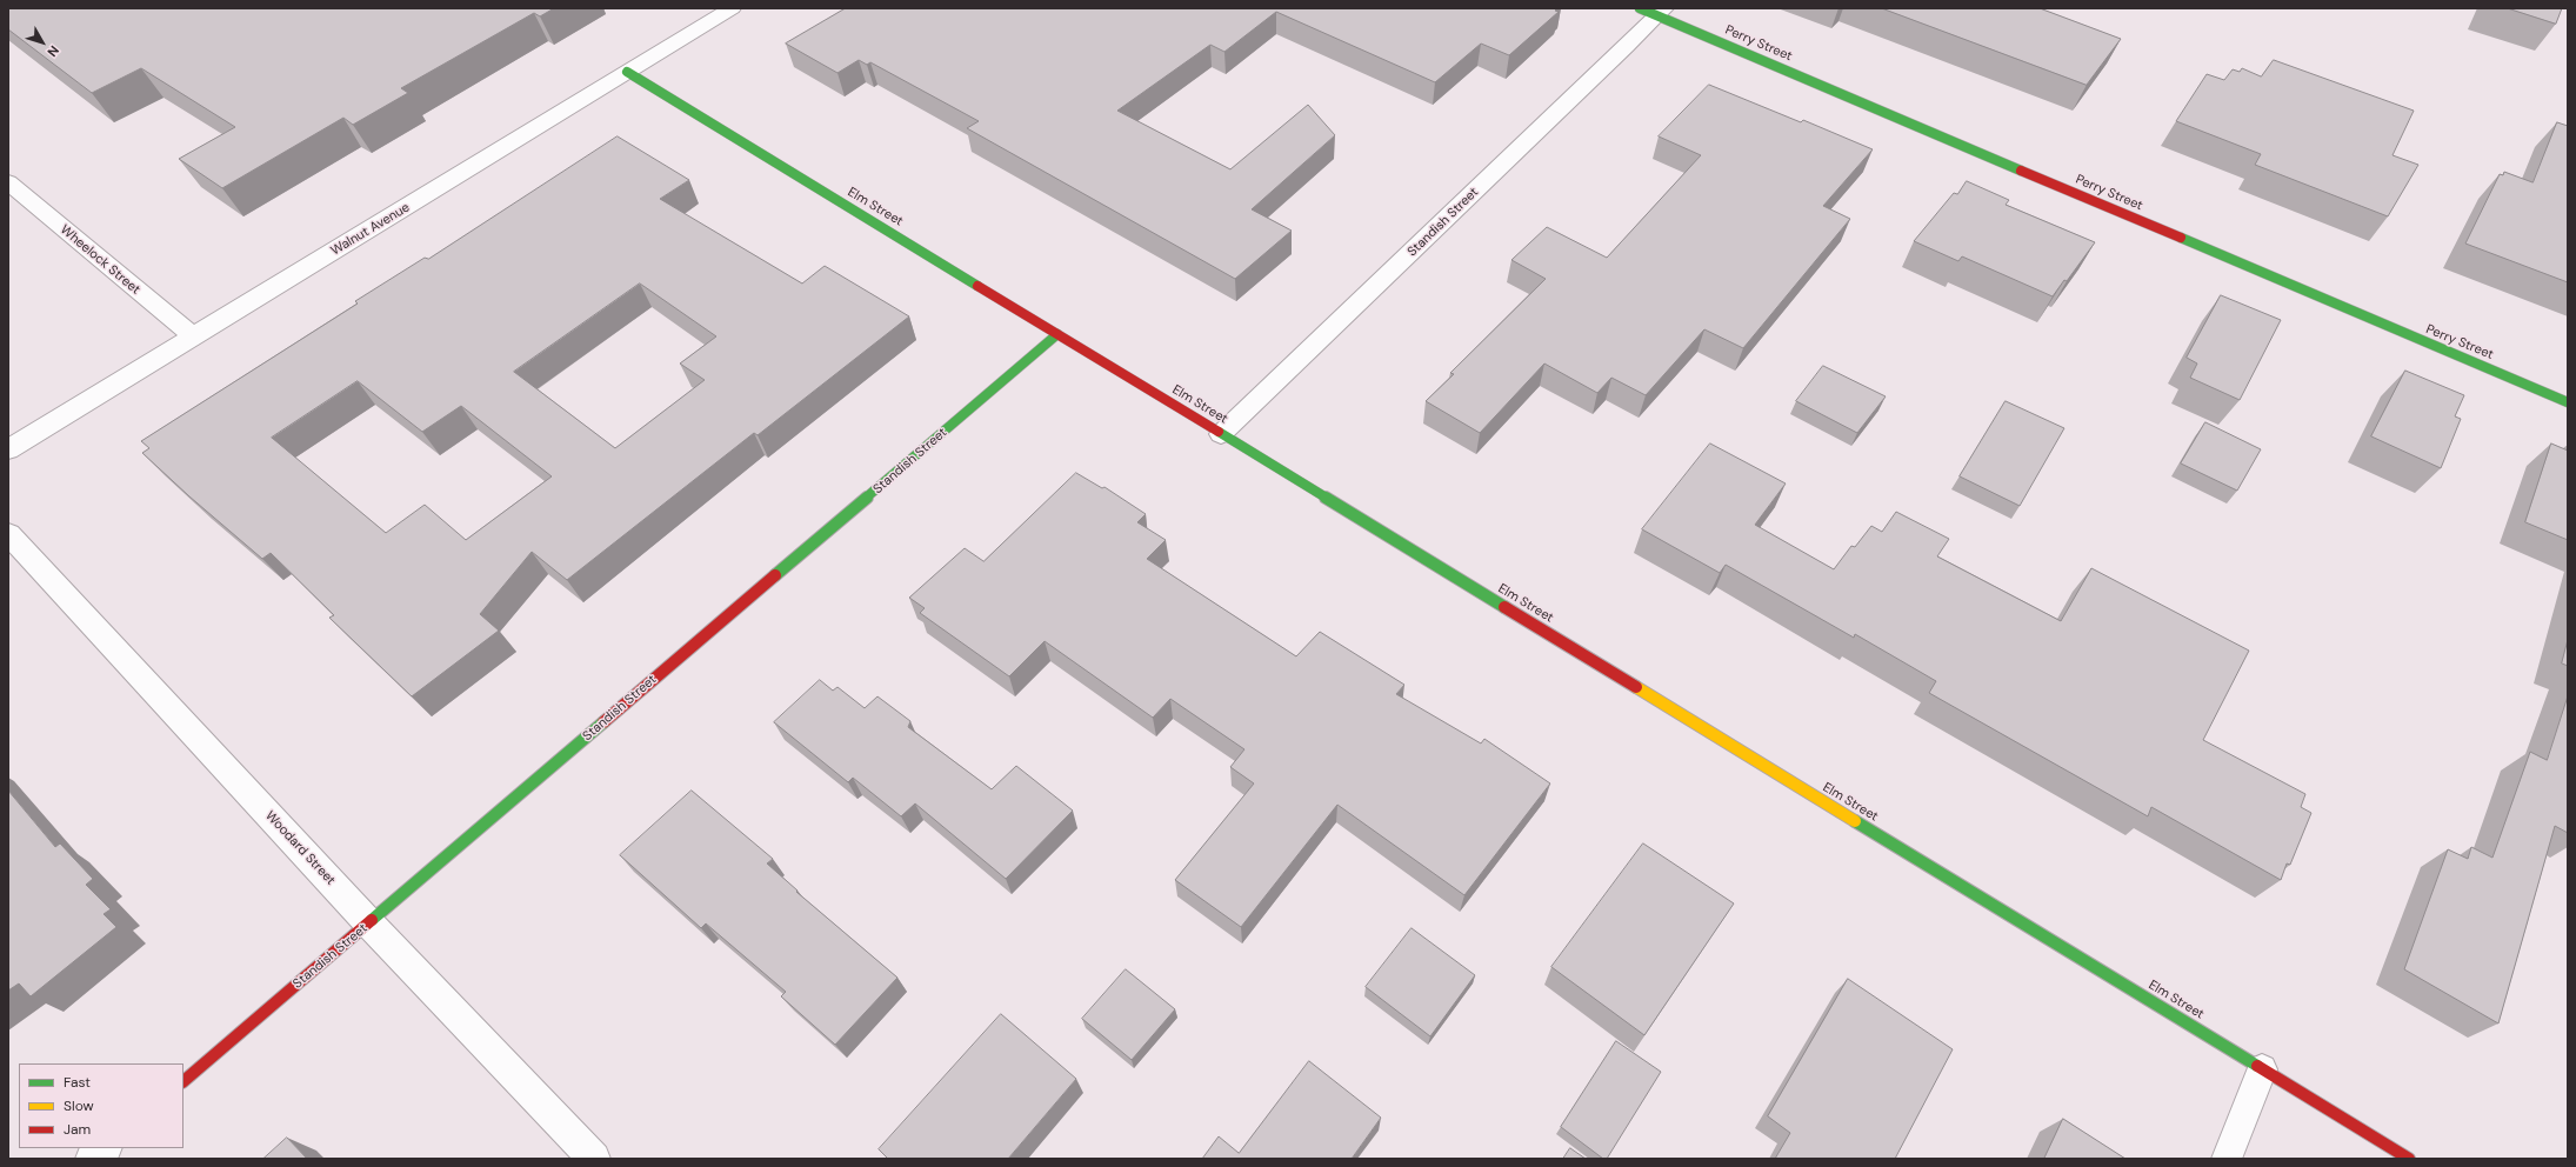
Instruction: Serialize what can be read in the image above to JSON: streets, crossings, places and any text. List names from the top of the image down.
{
  "streets": {
    "street": [
      "Perry Street",
      "Elm Street",
      "Standish Street",
      "Walnut Avenue",
      "Wheelock Street",
      "Woodard Street"
    ]
  },
  "crossings": [
    ["Perry Street", "Standish Street"],
    ["Elm Street", "Standish Street"],
    ["Elm Street", "Walnut Avenue"],
    ["Standish Street", "Woodard Street"],
    ["Walnut Avenue", "Wheelock Street"]
  ],
  "legend": ["Fast", "Slow", "Jam"],
  "north": "bottom right"
}
